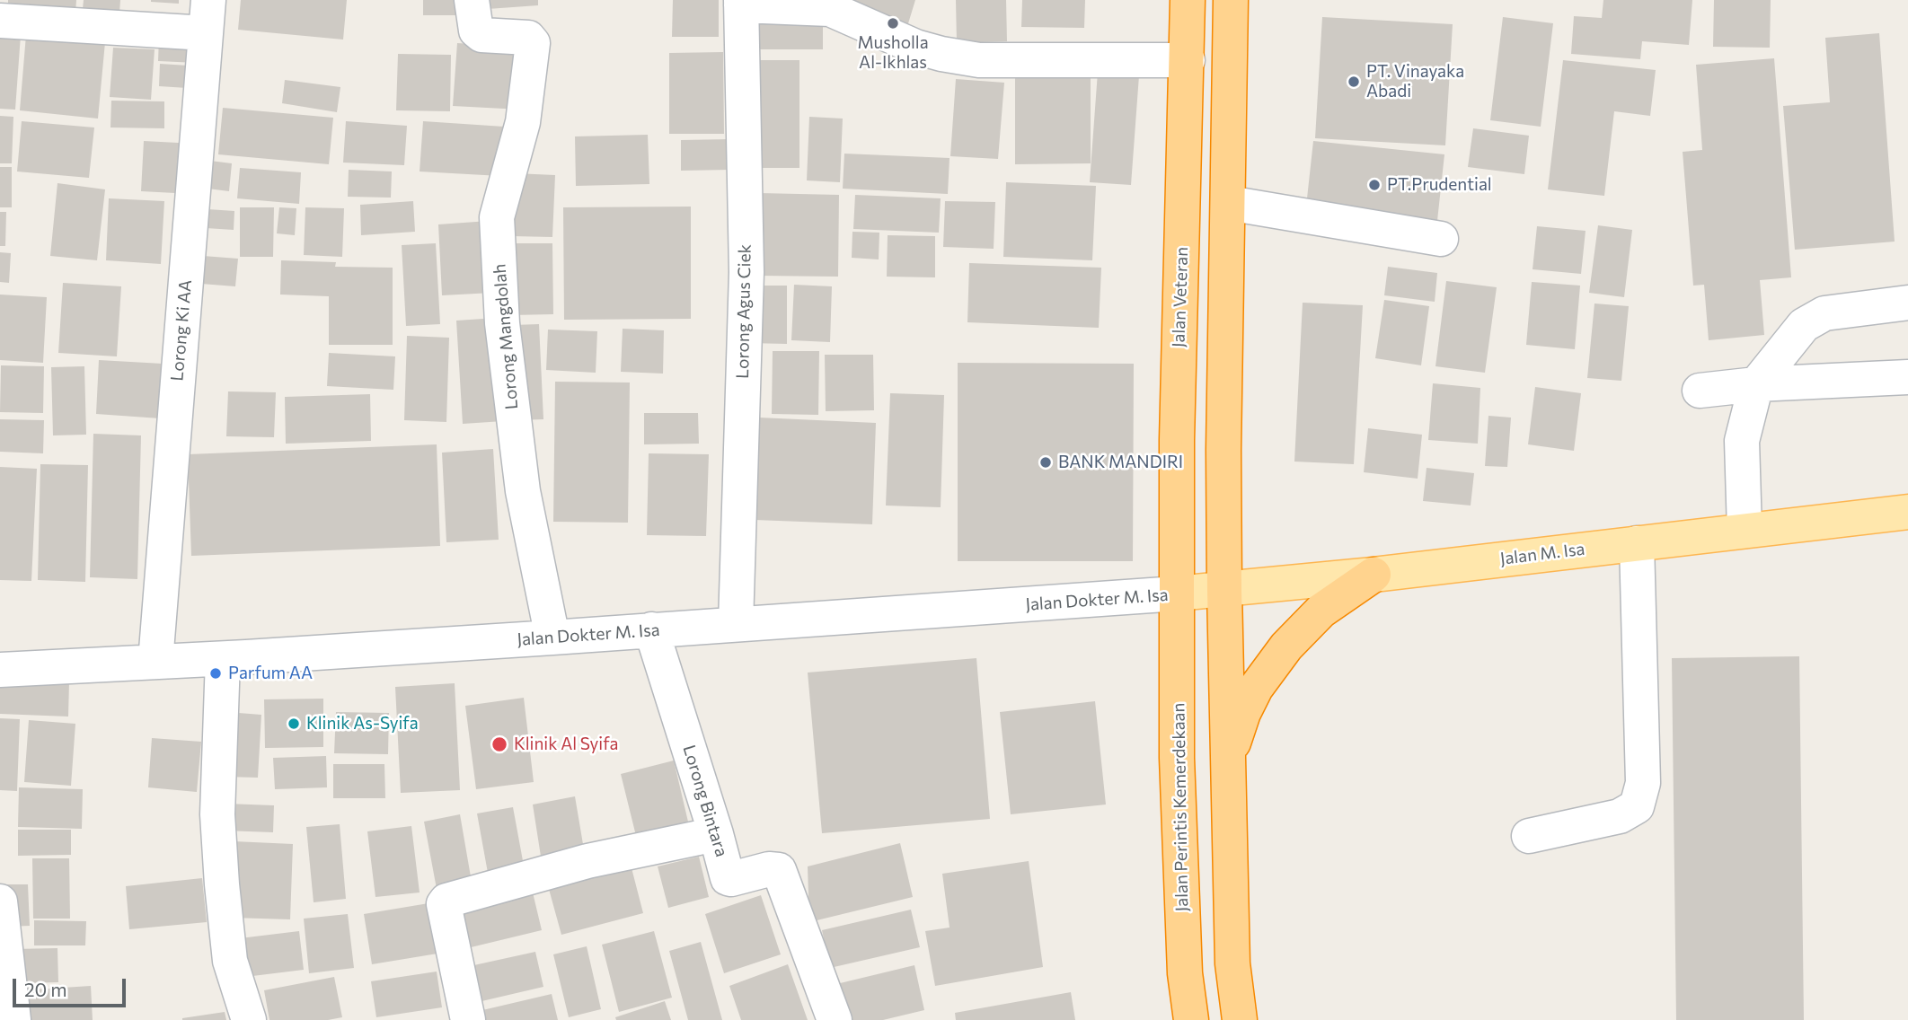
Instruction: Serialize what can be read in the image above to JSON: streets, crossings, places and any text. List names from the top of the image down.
{
  "streets": {
    "highway": ["Jalan Veteran", "Jalan Perintis Kemerdekaan"],
    "main road": ["Jalan M. Isa"],
    "street": [
      "Lorong Agus Ciek",
      "Lorong Ki AA",
      "Lorong Mangdolah",
      "Jalan Dokter M. Isa",
      "Lorong Bintara"
    ]
  },
  "crossings": [
    ["Jalan Veteran", "Jalan M. Isa"],
    ["Jalan Veteran", "Jalan Dokter M. Isa"],
    ["Jalan Veteran", "Jalan Perintis Kemerdekaan"],
    ["Lorong Agus Ciek", "Jalan Dokter M. Isa"],
    ["Lorong Ki AA", "Jalan Dokter M. Isa"],
    ["Lorong Mangdolah", "Jalan Dokter M. Isa"],
    ["Jalan M. Isa", "Jalan Dokter M. Isa"],
    ["Jalan M. Isa", "Jalan Perintis Kemerdekaan"],
    ["Jalan Dokter M. Isa", "Lorong Bintara"],
    ["Jalan Dokter M. Isa", "Jalan Perintis Kemerdekaan"]
  ],
  "places": [
    "Musholla Al-Ikhlas",
    "PT. Vinayaka Abadi",
    "PT.Prudential",
    "BANK MANDIRI",
    "Parfum AA",
    "Klinik As-Syifa",
    "Klinik Al Syifa"
  ],
  "scale_bar": "20 m"
}
